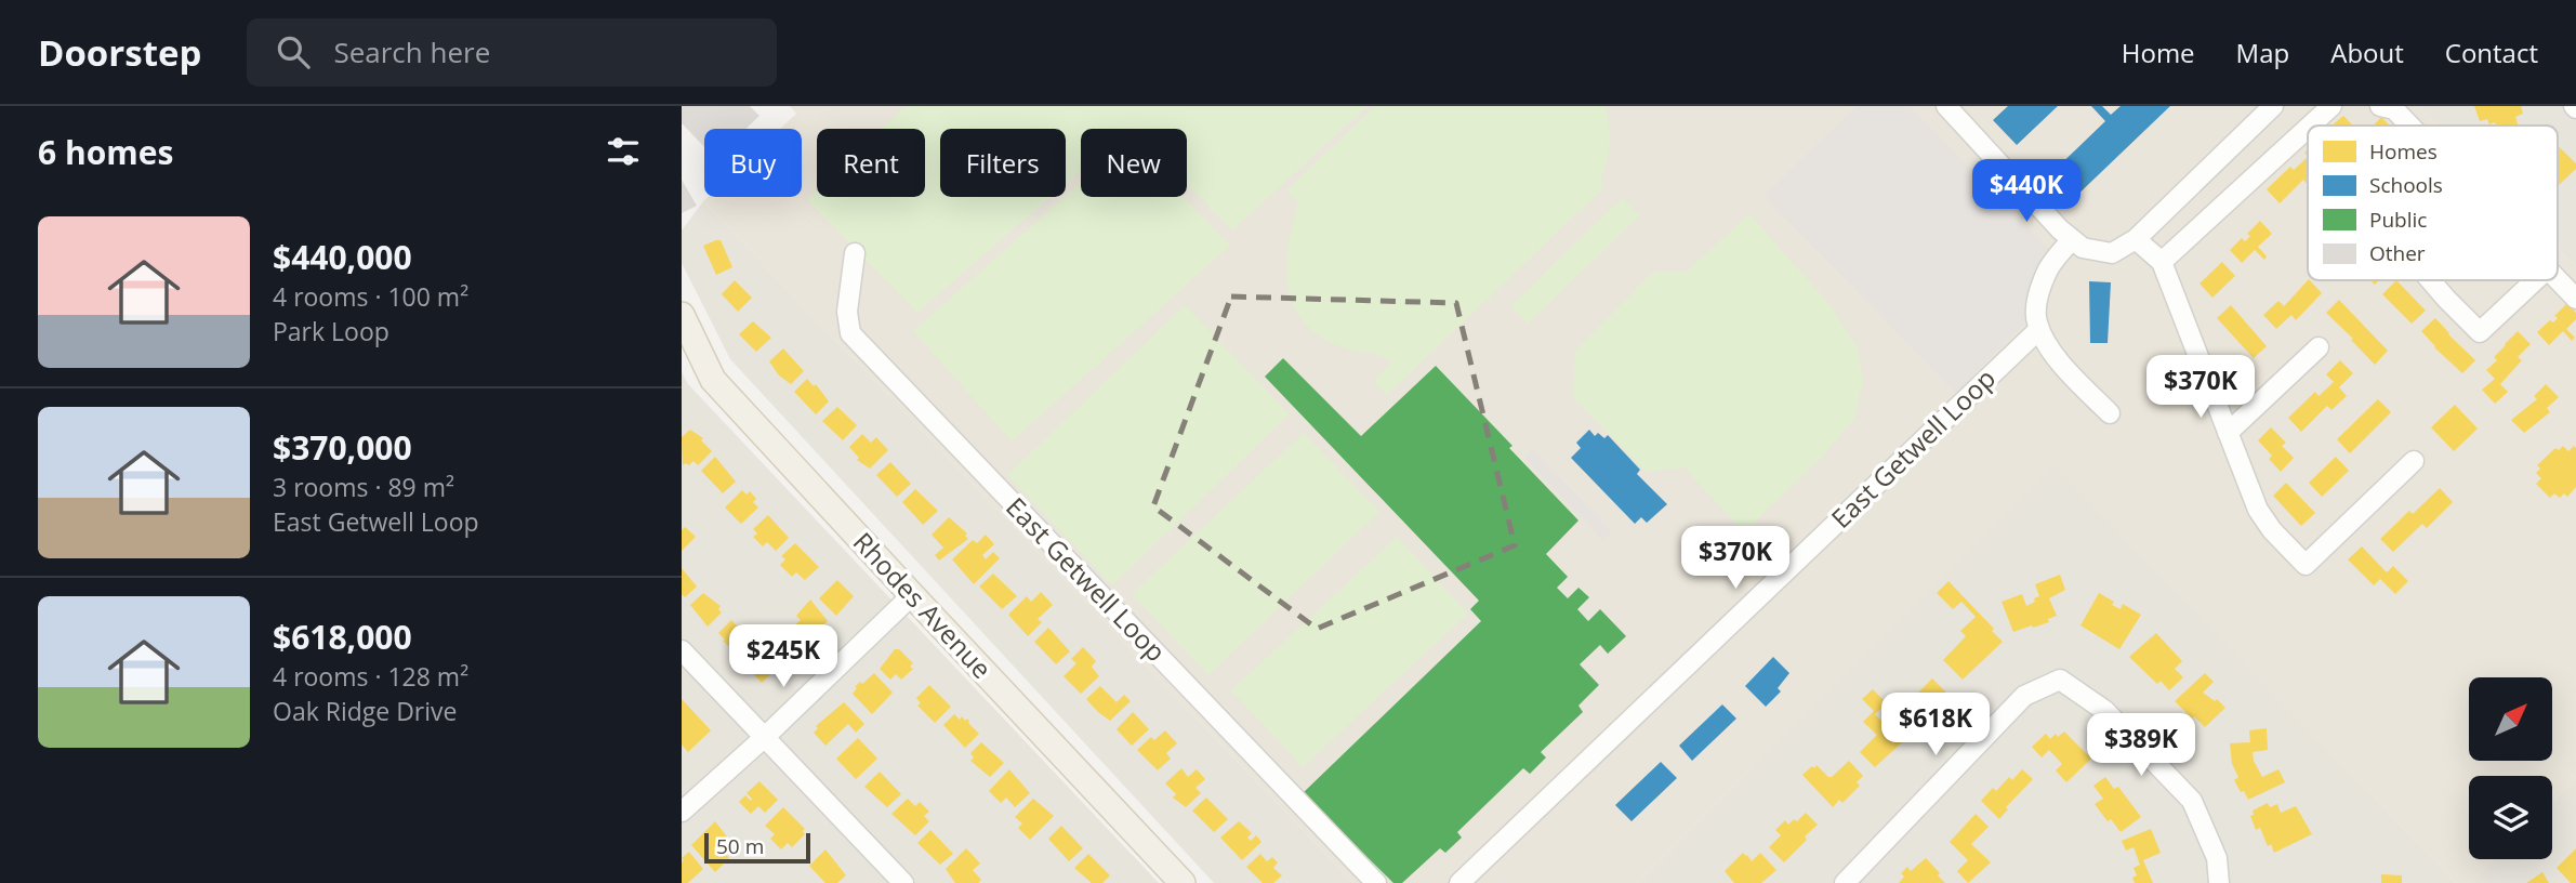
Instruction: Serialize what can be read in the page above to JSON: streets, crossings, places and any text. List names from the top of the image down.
{
  "streets": {
    "main road": ["Rhodes Avenue"],
    "street": ["East Getwell Loop"]
  },
  "legend": [
    "Homes",
    "Schools",
    "Public",
    "Other"
  ],
  "scale_bar": "50 m",
  "north": "top right",
  "page": {
    "header": "Doorstep",
    "search": "Search here",
    "nav": [
      "Home",
      "Map",
      "About",
      "Contact"
    ],
    "heading": "6 homes",
    "chip": [
      "Buy",
      "Rent",
      "Filters",
      "New"
    ],
    "price": [
      "$440K",
      "$370K",
      "$370K",
      "$245K",
      "$618K",
      "$389K"
    ],
    "list": [
      {
        "name": "$440,000",
        "note": "4 rooms · 100 m² · Park Loop"
      },
      {
        "name": "$370,000",
        "note": "3 rooms · 89 m² · East Getwell Loop"
      },
      {
        "name": "$618,000",
        "note": "4 rooms · 128 m² · Oak Ridge Drive"
      }
    ],
    "scale": "50 m"
  }
}
